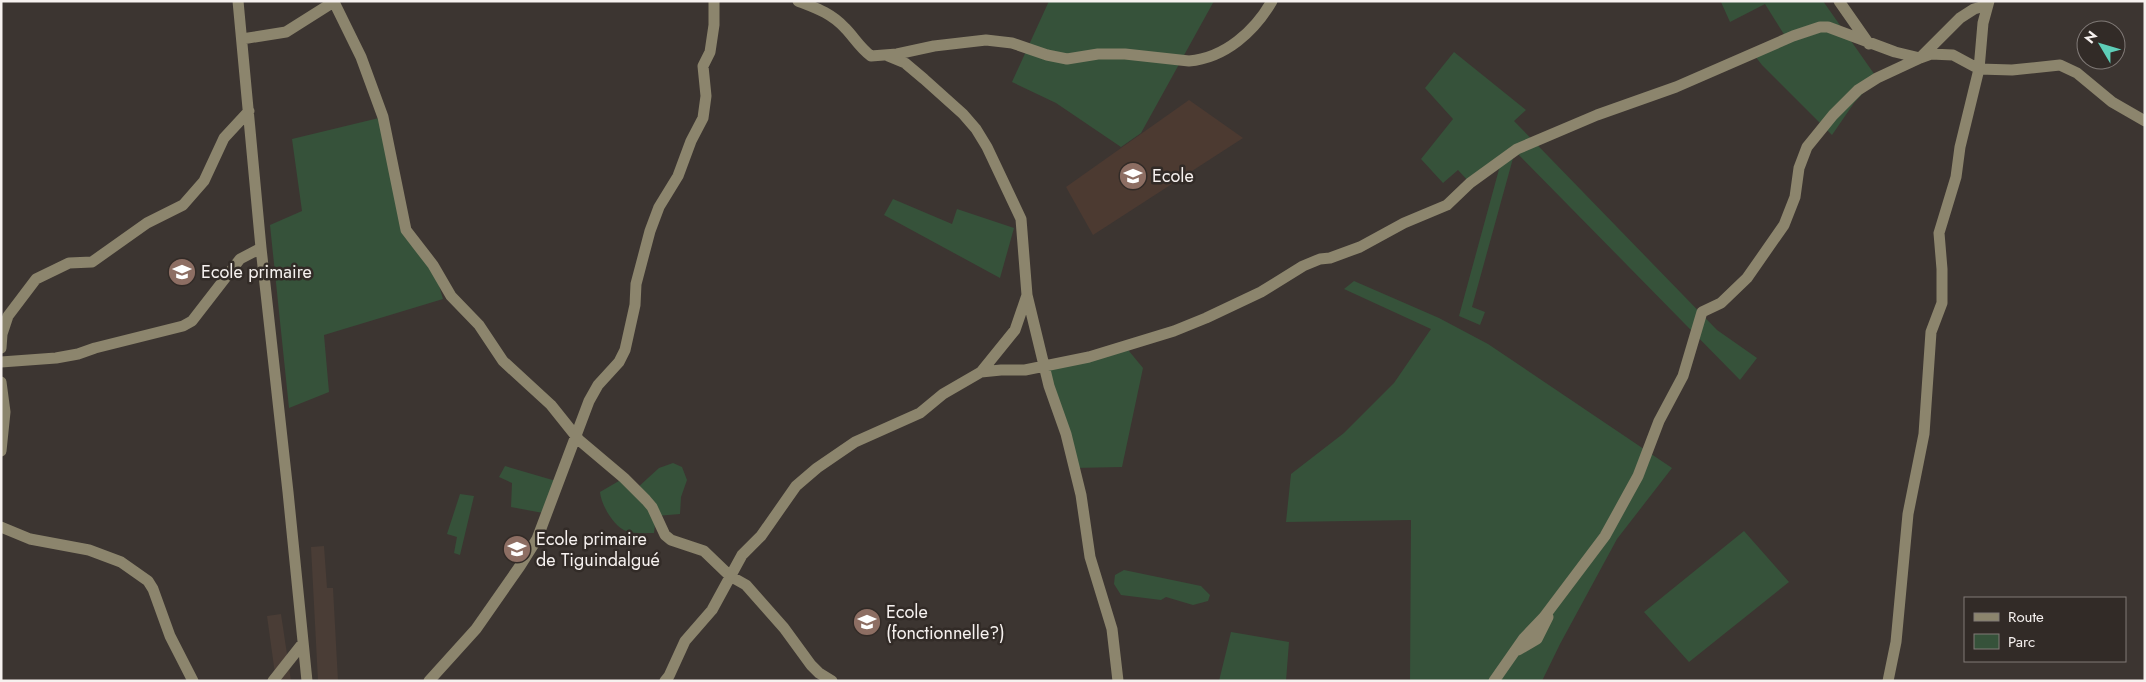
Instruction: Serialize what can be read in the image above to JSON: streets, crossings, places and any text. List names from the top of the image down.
{
  "places": {
    "school or university": [
      "Ecole",
      "Ecole primaire",
      "Ecole primaire de Tiguindalgué",
      "Ecole (fonctionnelle?)"
    ]
  },
  "legend": ["Route", "Parc"],
  "north": "top left"
}
